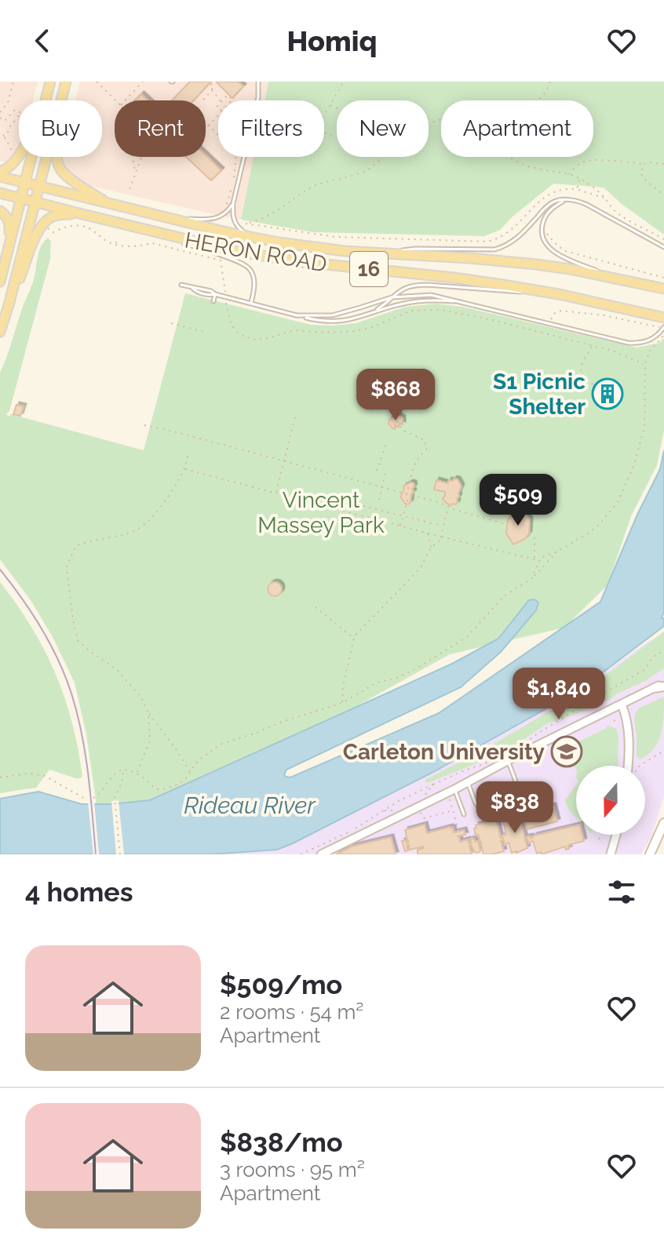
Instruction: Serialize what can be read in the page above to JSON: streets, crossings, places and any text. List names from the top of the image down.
{
  "streets": {
    "main road": ["HERON ROAD", "16"]
  },
  "water": ["Rideau River"],
  "parks": ["Vincent Massey Park"],
  "places": {
    "building": ["S1 Picnic Shelter"],
    "school or university": ["Carleton University"]
  },
  "north": "bottom",
  "page": {
    "header": "Homiq",
    "chip": [
      "Buy",
      "Rent",
      "Filters",
      "New",
      "Apartment"
    ],
    "price": [
      "$868",
      "$509",
      "$1,840",
      "$838"
    ],
    "heading": "4 homes",
    "list": [
      {
        "name": "$509/mo",
        "note": "2 rooms · 54 m² · Apartment"
      },
      {
        "name": "$838/mo",
        "note": "3 rooms · 95 m² · Apartment"
      }
    ]
  }
}
